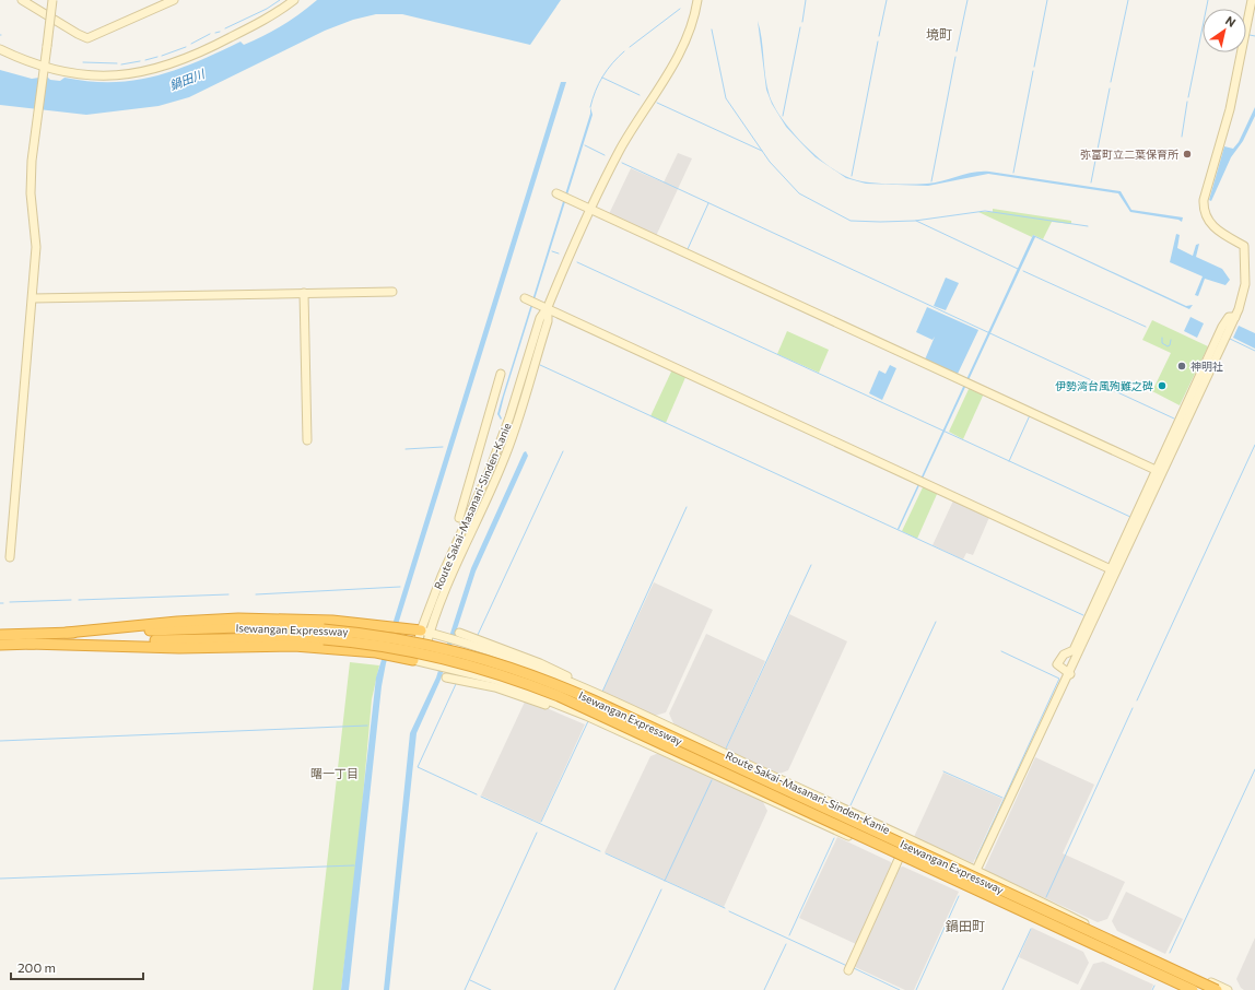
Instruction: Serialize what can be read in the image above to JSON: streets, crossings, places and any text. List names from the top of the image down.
{
  "streets": {
    "highway": ["Isewangan Expressway"],
    "street": ["Route Sakai-Masanari-Sinden-Kanie"]
  },
  "districts": ["境町", "曙一丁目", "鍋田町"],
  "water": ["鍋田川"],
  "places": ["弥富町立二葉保育所", "神明社", "伊勢湾台風殉難之碑"],
  "scale_bar": "200 m",
  "north": "top right"
}
